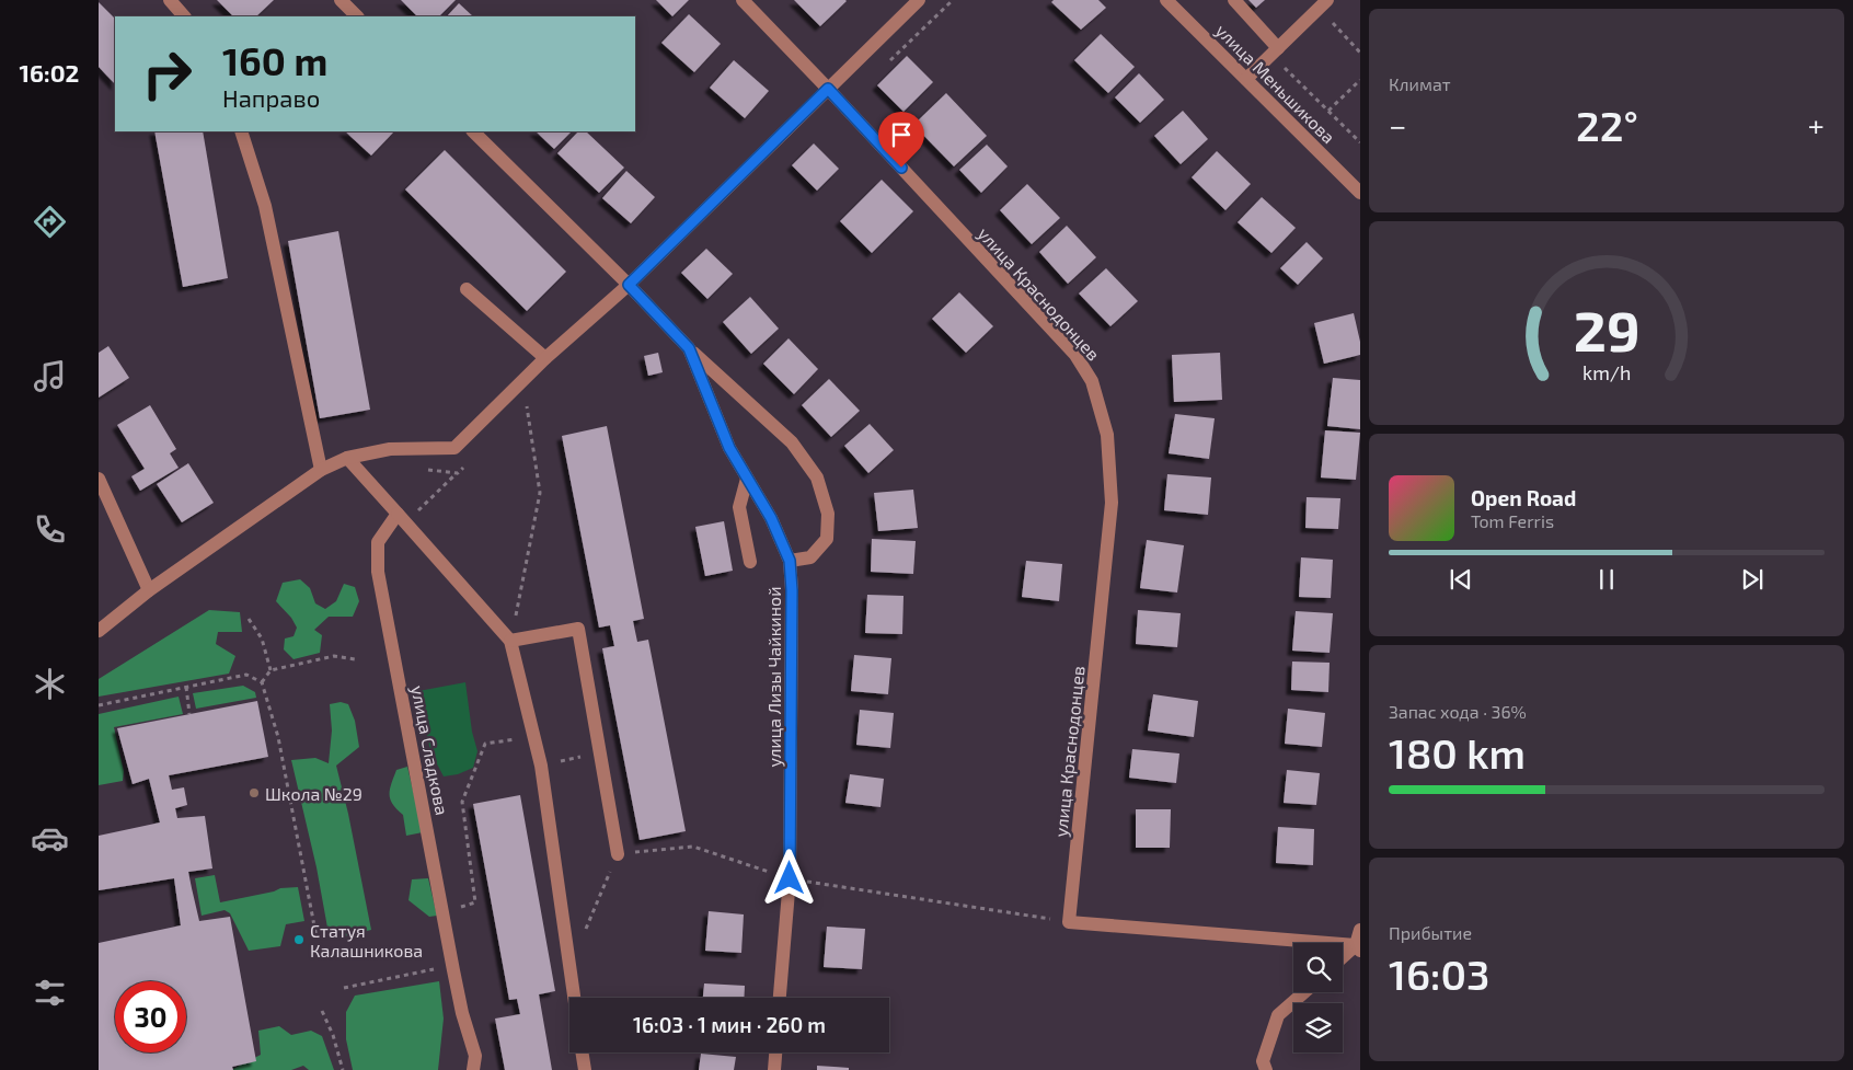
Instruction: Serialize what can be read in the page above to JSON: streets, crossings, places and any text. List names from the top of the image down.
{
  "streets": {
    "street": [
      "улица Меньшикова",
      "улица Краснодонцев",
      "улица Лизы Чайкиной",
      "улица Сладкова"
    ]
  },
  "places": ["Школа №29", "Статуя Калашникова"],
  "page": {
    "tabs": "16:02",
    "tile": [
      "Климат",
      ["Запас хода · 36%", "180 km"],
      ["Прибытие", "16:03"]
    ],
    "turn": ["160 m", "Направо"],
    "heat": ["−", "22°", "+"],
    "song": ["Open Road", "Tom Ferris"],
    "limit": "30",
    "trip": "16:03 · 1 мин · 260 m",
    "gauge": ["29", "km/h"]
  }
}
